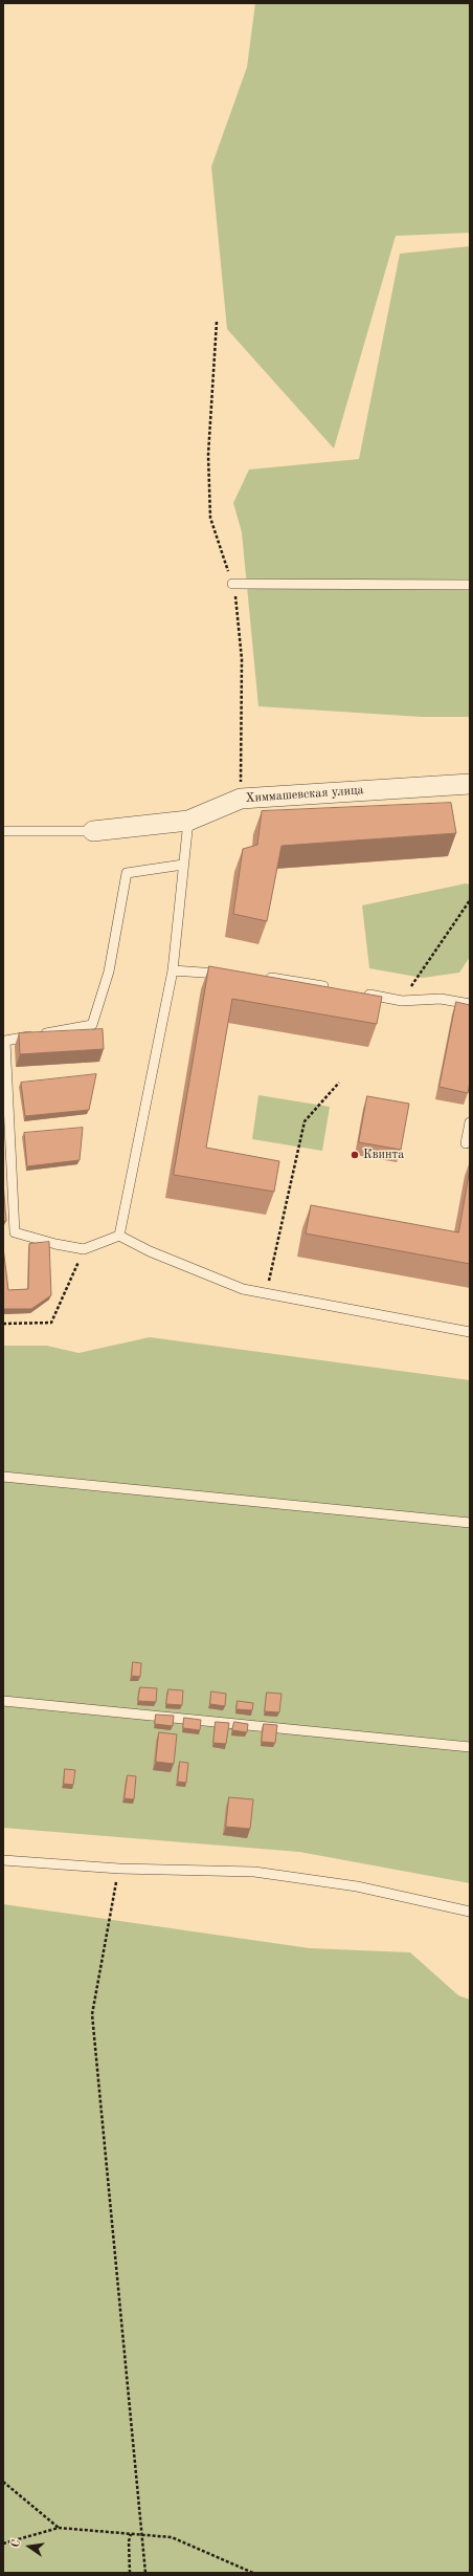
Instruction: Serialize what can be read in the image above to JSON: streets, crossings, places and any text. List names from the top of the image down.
{
  "streets": {
    "street": ["Химмашевская улица"]
  },
  "places": ["Квинта"],
  "north": "left"
}
